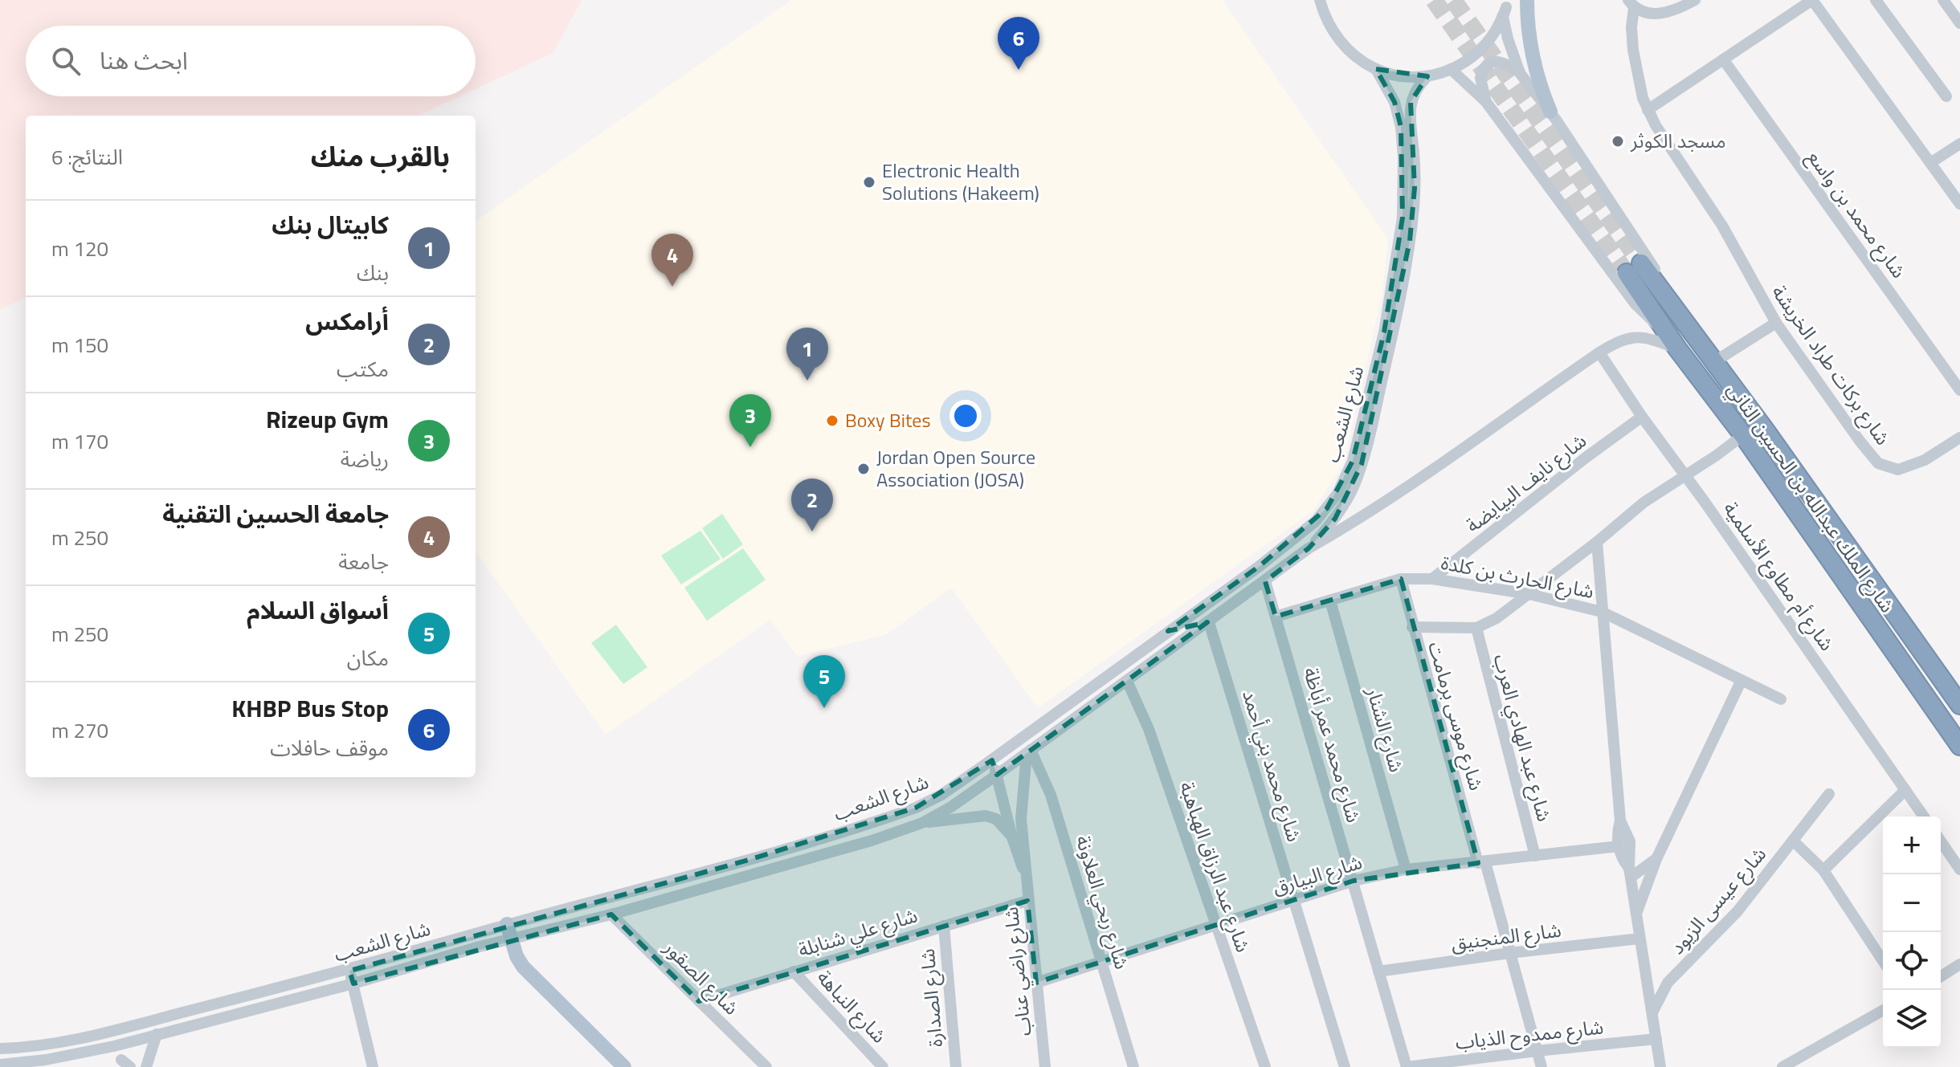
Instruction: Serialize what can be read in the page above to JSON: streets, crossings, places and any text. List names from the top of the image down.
{
  "streets": {
    "highway": ["شارع الملك عبدالله بن الحسين الثاني"],
    "street": [
      "شارع محمد بن واسع",
      "شارع بركات طراد الخريشة",
      "شارع الشعب",
      "شارع نايف البيايضة",
      "شارع أم مطاوع الأسلمية",
      "شارع الحارث بن كلدة",
      "شارع موسى برمامت",
      "شارع الشنار",
      "شارع عبد الهادي العرب",
      "شارع محمد عمر أباظة",
      "شارع محمد بني أحمد",
      "شارع عبد الرزاق الهباهبة",
      "شارع البيارق",
      "شارع عيسى الزيود",
      "شارع ربحي العلاونة",
      "شارع علي شنابلة",
      "شارع المنجنيق",
      "شارع راضي عناب",
      "شارع الصقور",
      "شارع الصدارة",
      "شارع النباهة",
      "شارع ممدوح الذياب"
    ]
  },
  "crossings": [
    ["شارع الشعب", "شارع الملك عبدالله بن الحسين الثاني"],
    ["شارع الشعب", "شارع أم مطاوع الأسلمية"],
    ["شارع الشعب", "شارع محمد عمر أباظة"],
    ["شارع الشعب", "شارع محمد بني أحمد"],
    ["شارع الشعب", "شارع عبد الرزاق الهباهبة"],
    ["شارع الشعب", "شارع ربحي العلاونة"],
    ["شارع الشعب", "شارع راضي عناب"],
    ["شارع الشعب", "شارع الصقور"],
    ["شارع نايف البيايضة", "شارع أم مطاوع الأسلمية"],
    ["شارع نايف البيايضة", "شارع الحارث بن كلدة"],
    ["شارع الحارث بن كلدة", "شارع موسى برمامت"],
    ["شارع الحارث بن كلدة", "شارع الشنار"],
    ["شارع الحارث بن كلدة", "شارع محمد عمر أباظة"],
    ["شارع موسى برمامت", "شارع البيارق"],
    ["شارع موسى برمامت", "شارع المنجنيق"],
    ["شارع موسى برمامت", "شارع ممدوح الذياب"],
    ["شارع الشنار", "شارع البيارق"],
    ["شارع عبد الهادي العرب", "شارع البيارق"],
    ["شارع محمد عمر أباظة", "شارع البيارق"],
    ["شارع محمد عمر أباظة", "شارع المنجنيق"],
    ["شارع محمد عمر أباظة", "شارع ممدوح الذياب"],
    ["شارع محمد بني أحمد", "شارع البيارق"],
    ["شارع عبد الرزاق الهباهبة", "شارع البيارق"],
    ["شارع البيارق", "شارع ربحي العلاونة"],
    ["شارع البيارق", "شارع راضي عناب"],
    ["شارع ربحي العلاونة", "شارع راضي عناب"],
    ["شارع علي شنابلة", "شارع راضي عناب"],
    ["شارع علي شنابلة", "شارع الصقور"],
    ["شارع علي شنابلة", "شارع الصدارة"],
    ["شارع علي شنابلة", "شارع النباهة"]
  ],
  "places": [
    "مسجد الكوثر",
    "Electronic Health Solutions (Hakeem)",
    "Boxy Bites",
    "Jordan Open Source Association (JOSA)"
  ],
  "page": {
    "pins": [
      "6",
      "4",
      "1",
      "3",
      "2",
      "5"
    ],
    "search": "ابحث هنا",
    "heading": ["بالقرب منك", "النتائج: 6"],
    "list": [
      {
        "mark": "1",
        "name": "كابيتال بنك",
        "note": "بنك",
        "value": "120 m"
      },
      {
        "mark": "2",
        "name": "أرامكس",
        "note": "مكتب",
        "value": "150 m"
      },
      {
        "mark": "3",
        "name": "Rizeup Gym",
        "note": "رياضة",
        "value": "170 m"
      },
      {
        "mark": "4",
        "name": "جامعة الحسين التقنية",
        "note": "جامعة",
        "value": "250 m"
      },
      {
        "mark": "5",
        "name": "أسواق السلام",
        "note": "مكان",
        "value": "250 m"
      },
      {
        "mark": "6",
        "name": "KHBP Bus Stop",
        "note": "موقف حافلات",
        "value": "270 m"
      }
    ],
    "map_buttons": ["+", "−"]
  }
}
